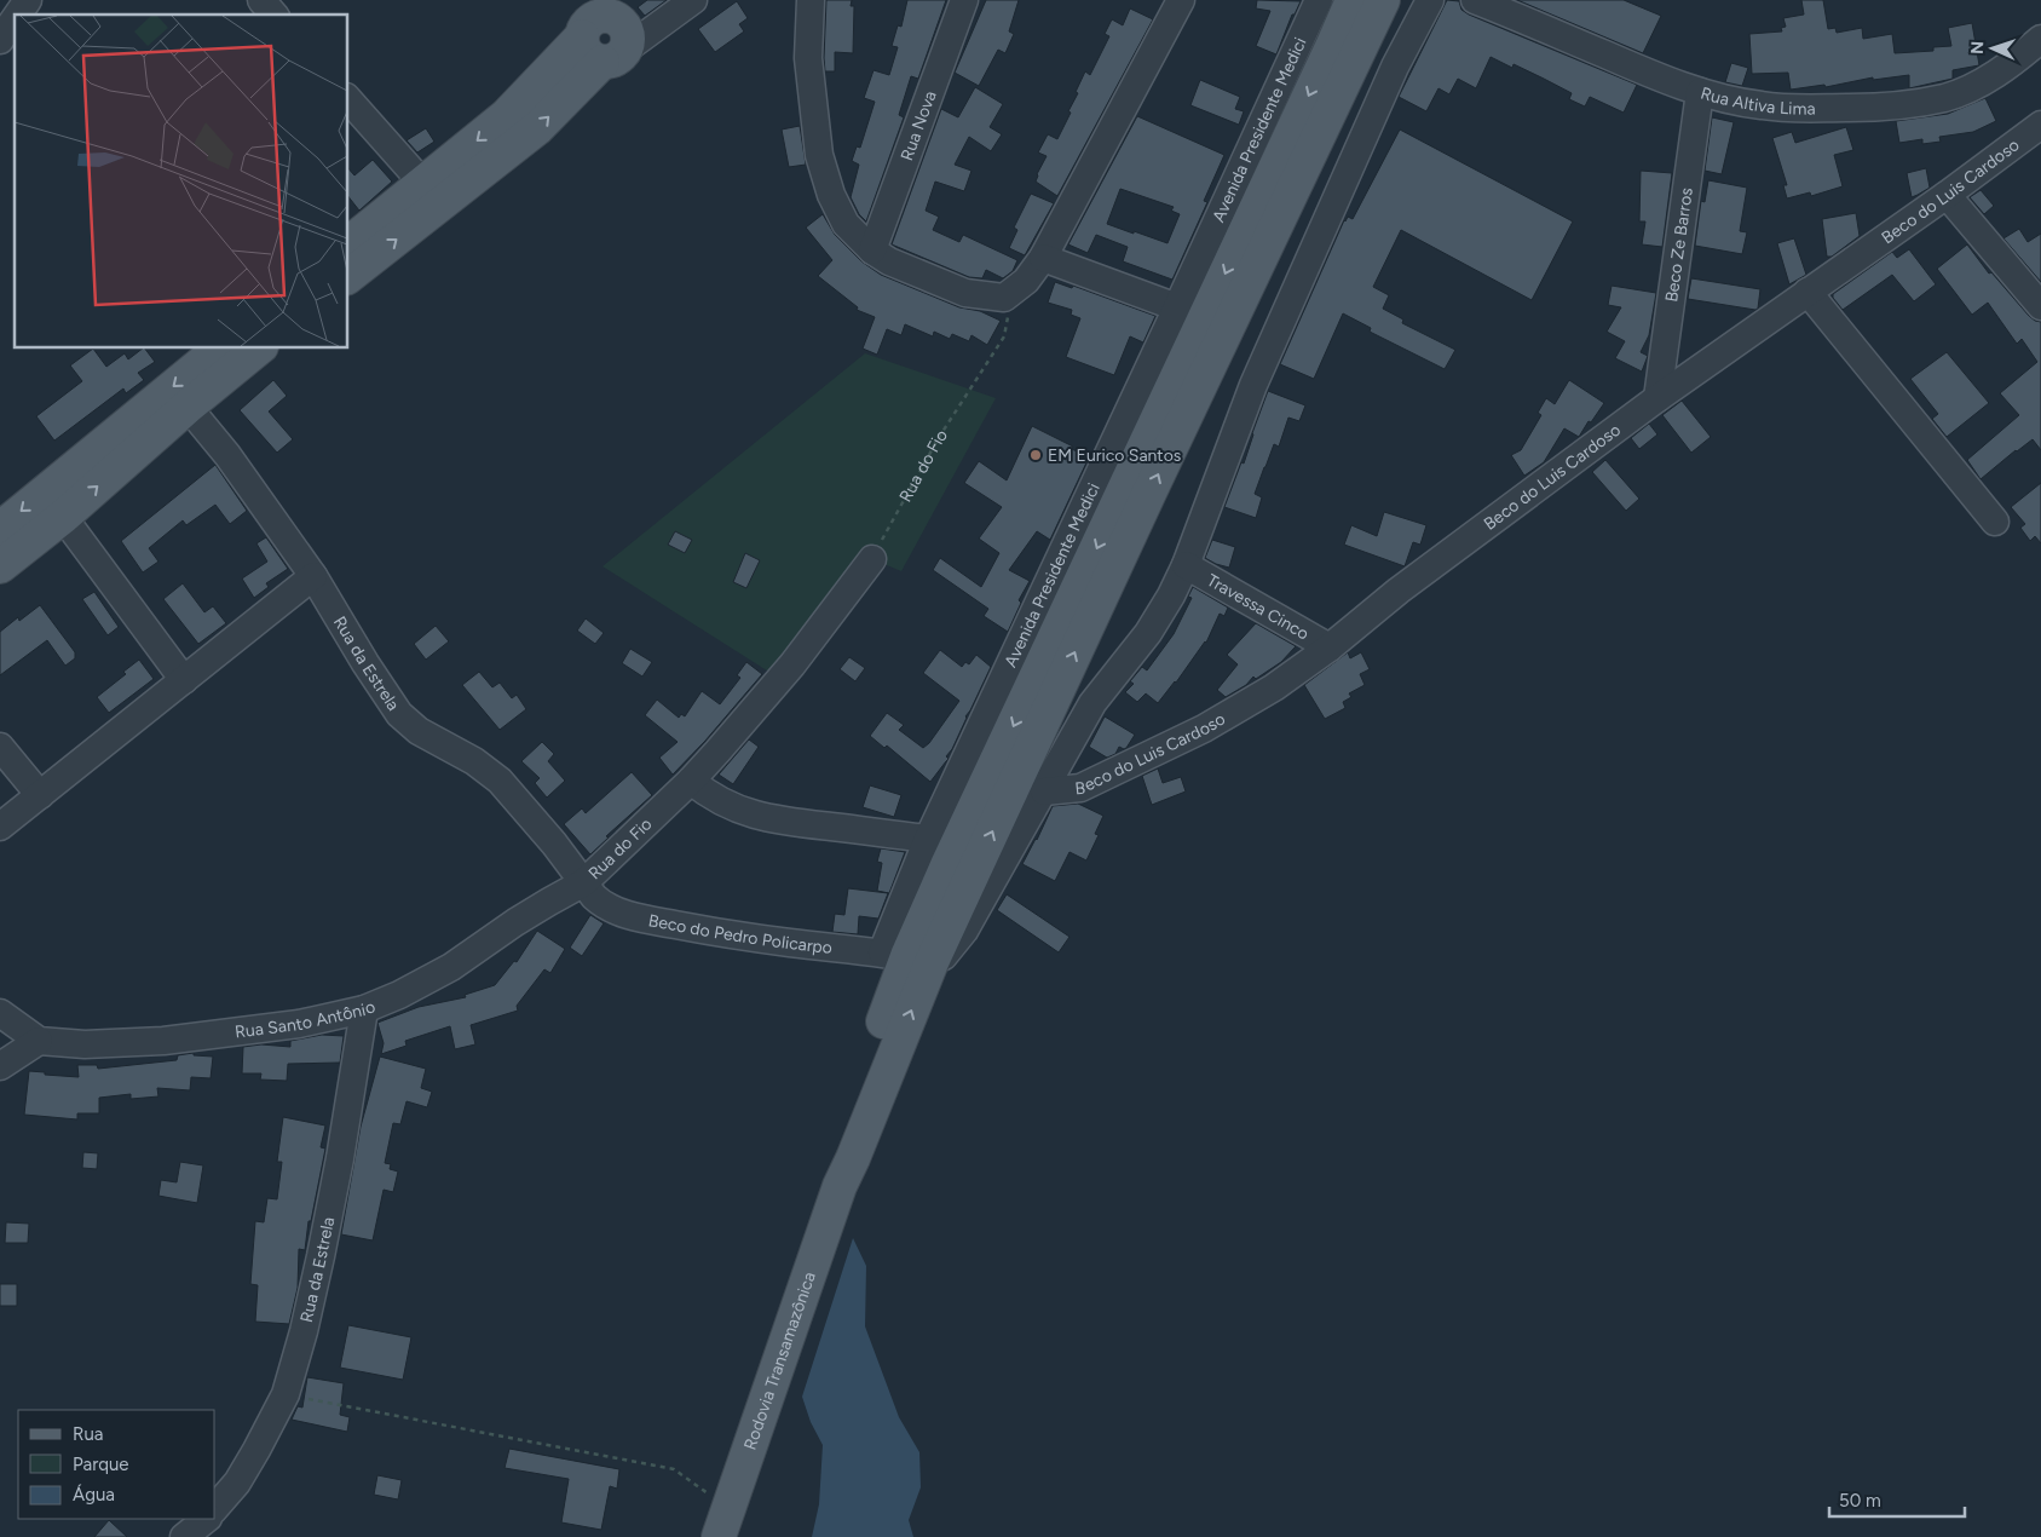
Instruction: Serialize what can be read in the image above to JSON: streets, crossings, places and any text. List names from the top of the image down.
{
  "streets": {
    "main road": ["Rodovia Transamazônica"],
    "street": [
      "Rua Altiva Lima",
      "Rua Nova",
      "Avenida Presidente Medici",
      "Beco do Luis Cardoso",
      "Beco Ze Barros",
      "Rua do Fio",
      "Travessa Cinco",
      "Rua da Estrela",
      "Beco do Pedro Policarpo",
      "Rua Santo Antônio"
    ]
  },
  "crossings": [
    ["Rua Altiva Lima", "Beco Ze Barros"],
    ["Avenida Presidente Medici", "Beco do Pedro Policarpo"],
    ["Avenida Presidente Medici", "Rodovia Transamazônica"],
    ["Beco do Luis Cardoso", "Beco Ze Barros"],
    ["Beco do Luis Cardoso", "Travessa Cinco"],
    ["Rua do Fio", "Rua da Estrela"],
    ["Rua do Fio", "Beco do Pedro Policarpo"],
    ["Rua do Fio", "Rua Santo Antônio"],
    ["Rua da Estrela", "Beco do Pedro Policarpo"],
    ["Rua da Estrela", "Rua Santo Antônio"],
    ["Beco do Pedro Policarpo", "Rua Santo Antônio"],
    ["Beco do Pedro Policarpo", "Rodovia Transamazônica"]
  ],
  "places": ["EM Eurico Santos"],
  "legend": ["Rua", "Parque", "Água"],
  "scale_bar": "50 m",
  "north": "left"
}
